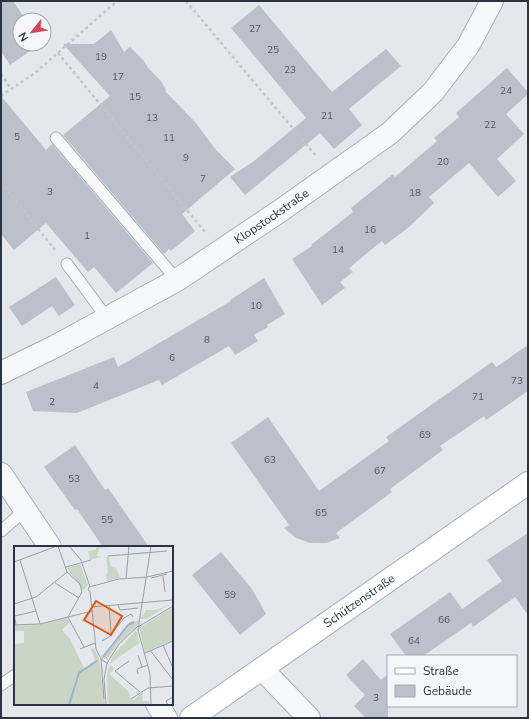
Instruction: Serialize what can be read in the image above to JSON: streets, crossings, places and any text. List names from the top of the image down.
{
  "streets": {
    "main road": ["Schützenstraße"],
    "street": ["Klopstockstraße"]
  },
  "house_numbers": [
    "27",
    "25",
    "19",
    "23",
    "17",
    "24",
    "15",
    "21",
    "13",
    "22",
    "5",
    "11",
    "9",
    "20",
    "7",
    "3",
    "18",
    "16",
    "1",
    "14",
    "10",
    "8",
    "6",
    "73",
    "4",
    "71",
    "2",
    "69",
    "63",
    "67",
    "53",
    "65",
    "55",
    "59",
    "66",
    "64",
    "3"
  ],
  "legend": ["Straße", "Gebäude"],
  "north": "bottom left"
}
